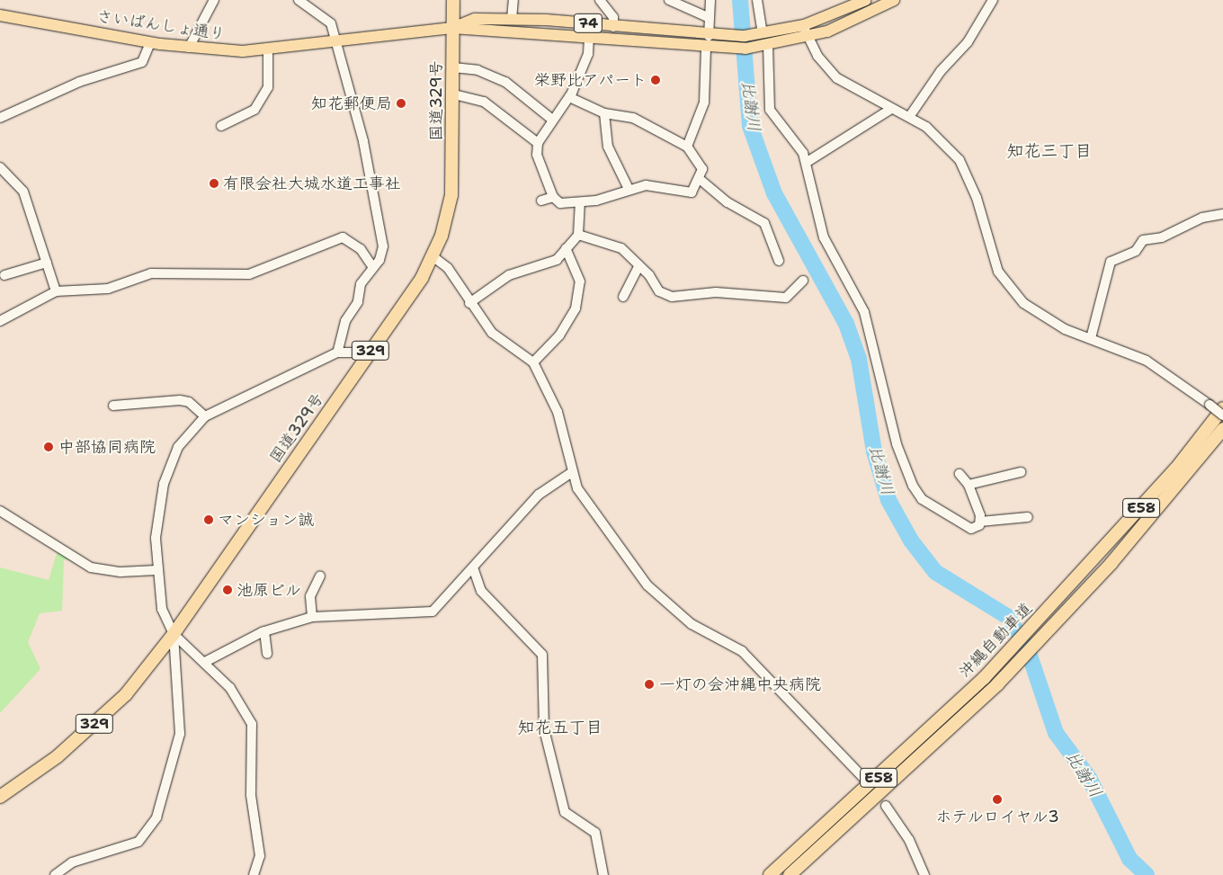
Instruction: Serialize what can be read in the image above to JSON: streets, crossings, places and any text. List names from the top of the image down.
{
  "streets": {
    "highway": [
      "国道329号",
      "329",
      "E58",
      "沖縄自動車道"
    ],
    "main road": ["74", "さいばんしょ通り"]
  },
  "crossings": [
    ["74", "さいばんしょ通り"],
    ["74", "国道329号"],
    ["さいばんしょ通り", "国道329号"]
  ],
  "districts": ["知花三丁目", "知花五丁目"],
  "water": ["比謝川"],
  "places": [
    "栄野比アパート",
    "知花郵便局",
    "有限会社大城水道工事社",
    "中部協同病院",
    "マンション誠",
    "池原ビル",
    "一灯の会沖縄中央病院",
    "ホテルロイヤル3"
  ]
}
